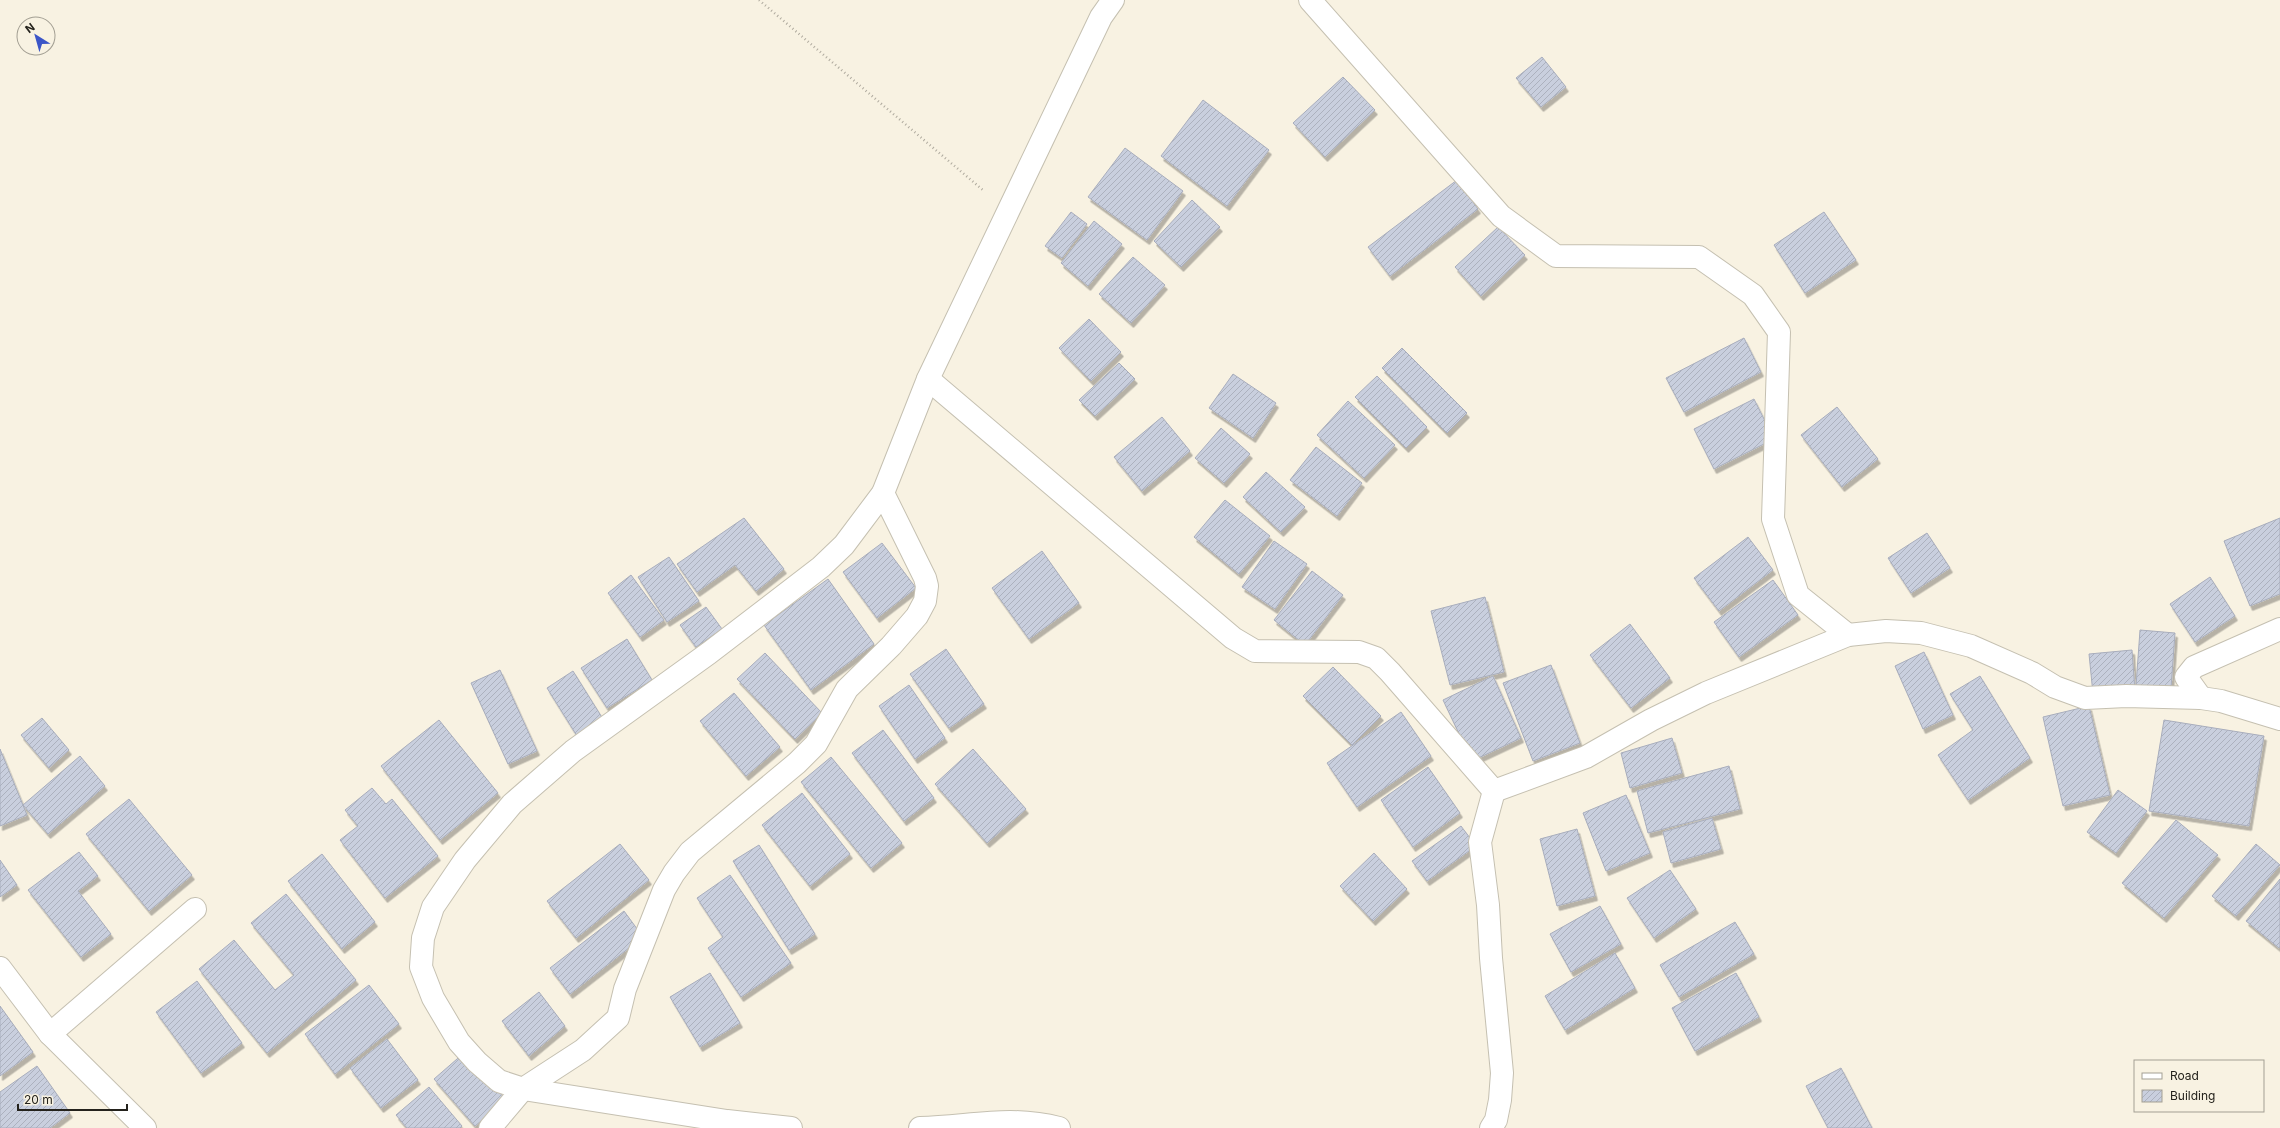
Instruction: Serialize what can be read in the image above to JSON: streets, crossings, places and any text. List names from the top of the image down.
{
  "legend": ["Road", "Building"],
  "scale_bar": "20 m",
  "north": "top left"
}
